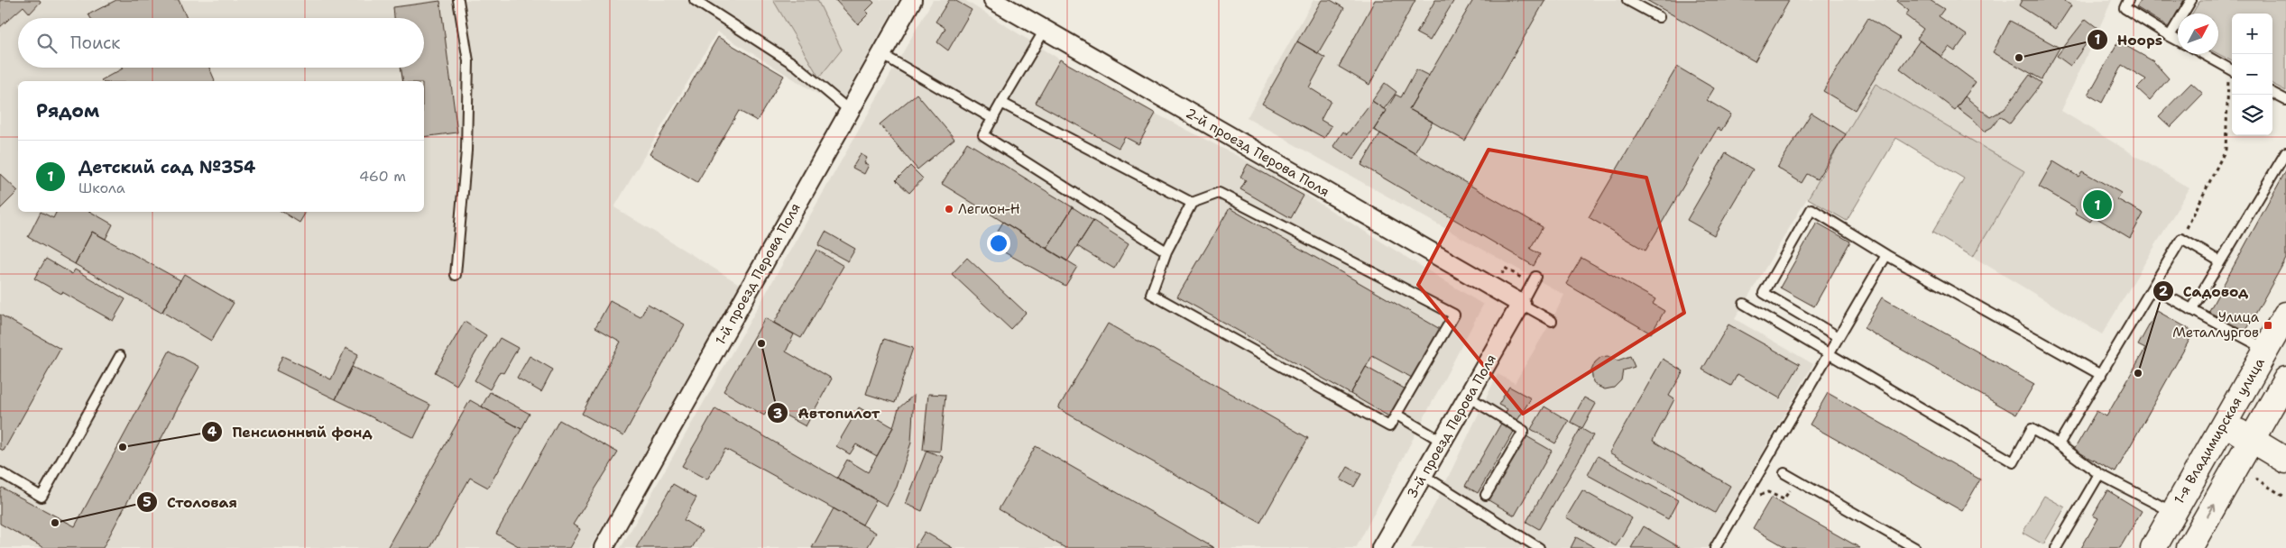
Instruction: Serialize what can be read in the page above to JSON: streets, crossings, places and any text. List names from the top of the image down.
{
  "streets": {
    "main road": ["1-я Владимирская улица"],
    "street": ["2-й проезд Перова Поля", "1-й проезд Перова Поля", "3-й проезд Перова Поля"]
  },
  "crossings": [
    ["2-й проезд Перова Поля", "3-й проезд Перова Поля"]
  ],
  "places": {
    "other": [
      "Hoops",
      "Легион-Н",
      "Автопилот",
      "Садовод",
      "Пенсионный фонд",
      "Столовая"
    ],
    "transit": ["Улица Металлургов"]
  },
  "north": "top right",
  "page": {
    "map_buttons": ["+", "−"],
    "search": "Поиск",
    "heading": "Рядом",
    "list": [
      {
        "mark": "1",
        "name": "Детский сад №354",
        "note": "Школа",
        "value": "460 m"
      }
    ],
    "pins": "1"
  }
}
